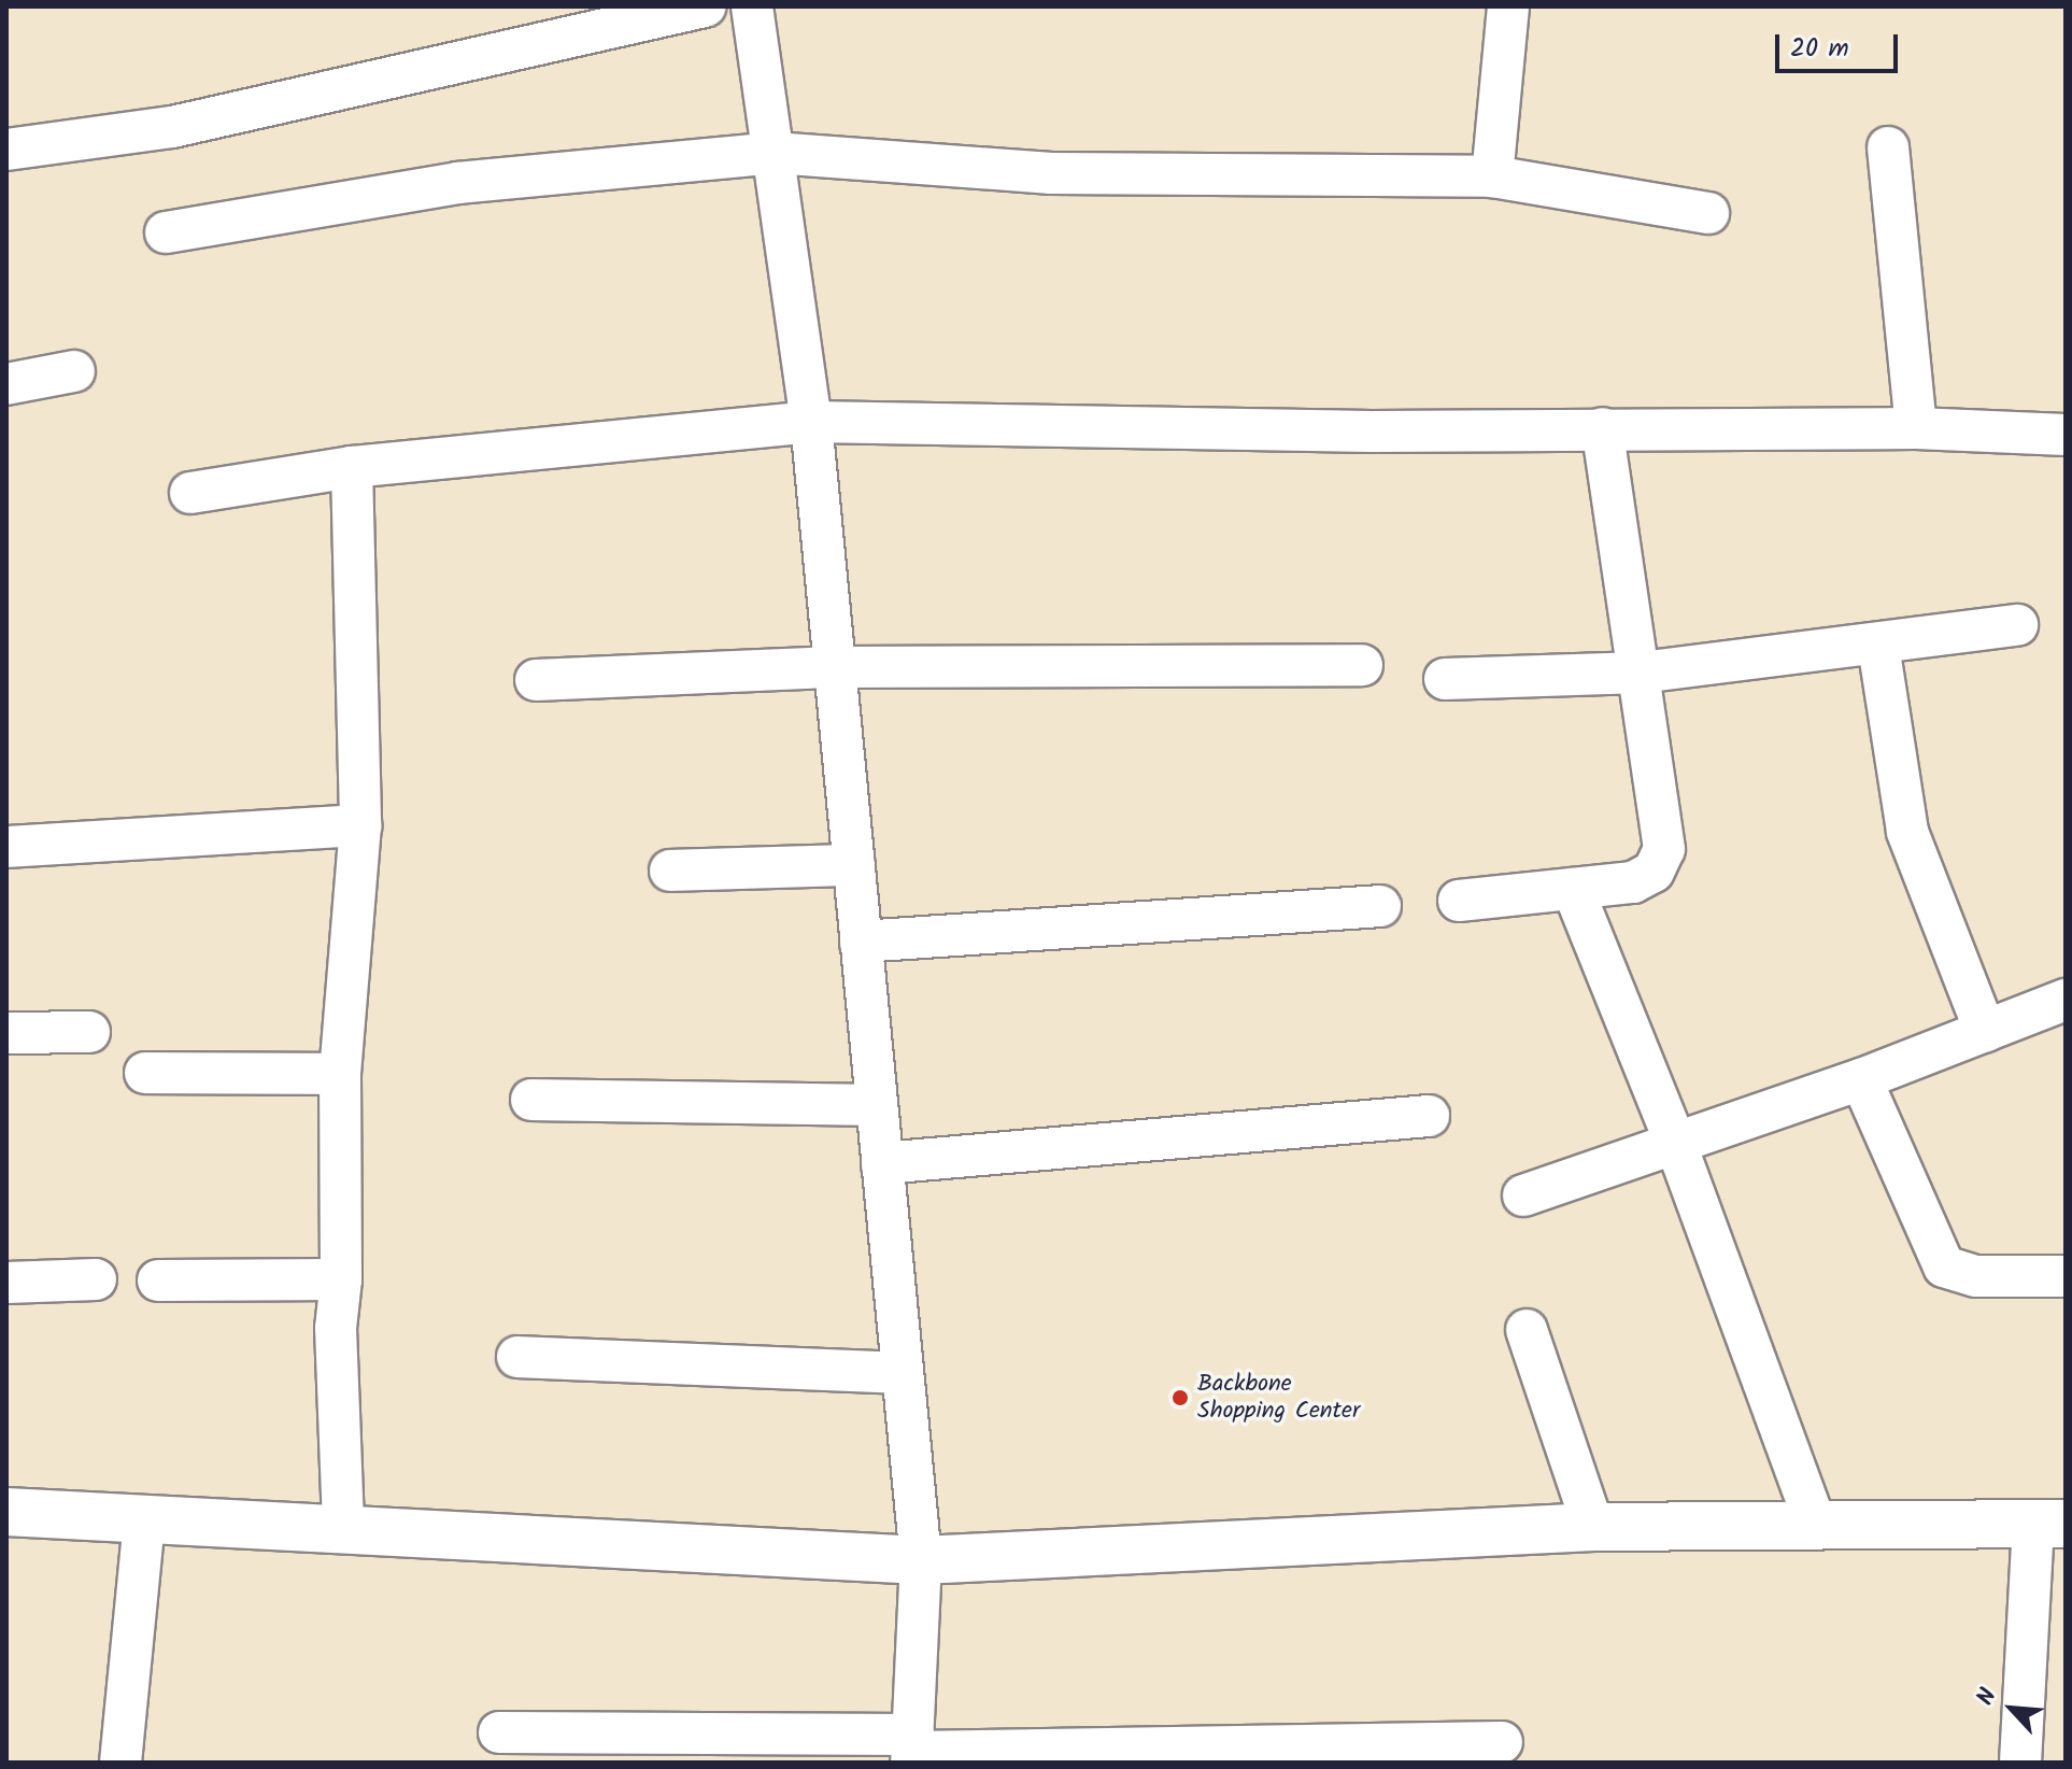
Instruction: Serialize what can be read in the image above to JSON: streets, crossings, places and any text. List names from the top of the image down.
{
  "places": ["Backbone Shopping Center"],
  "scale_bar": "20 m",
  "north": "top left"
}
